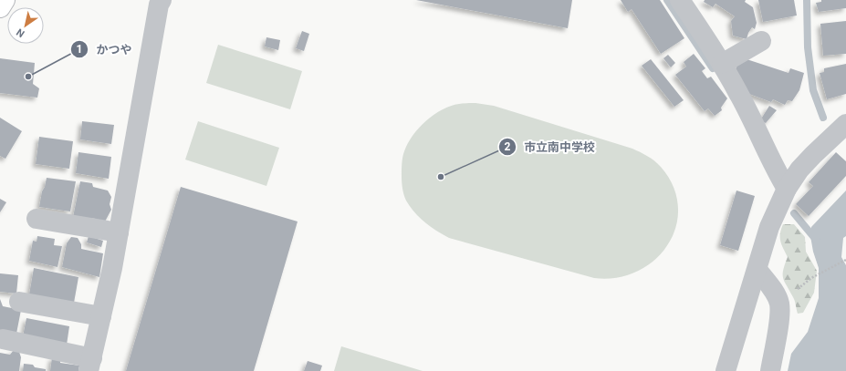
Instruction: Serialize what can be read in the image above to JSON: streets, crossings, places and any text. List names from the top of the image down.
{
  "places": ["かつや", "市立南中学校"],
  "north": "bottom left"
}
